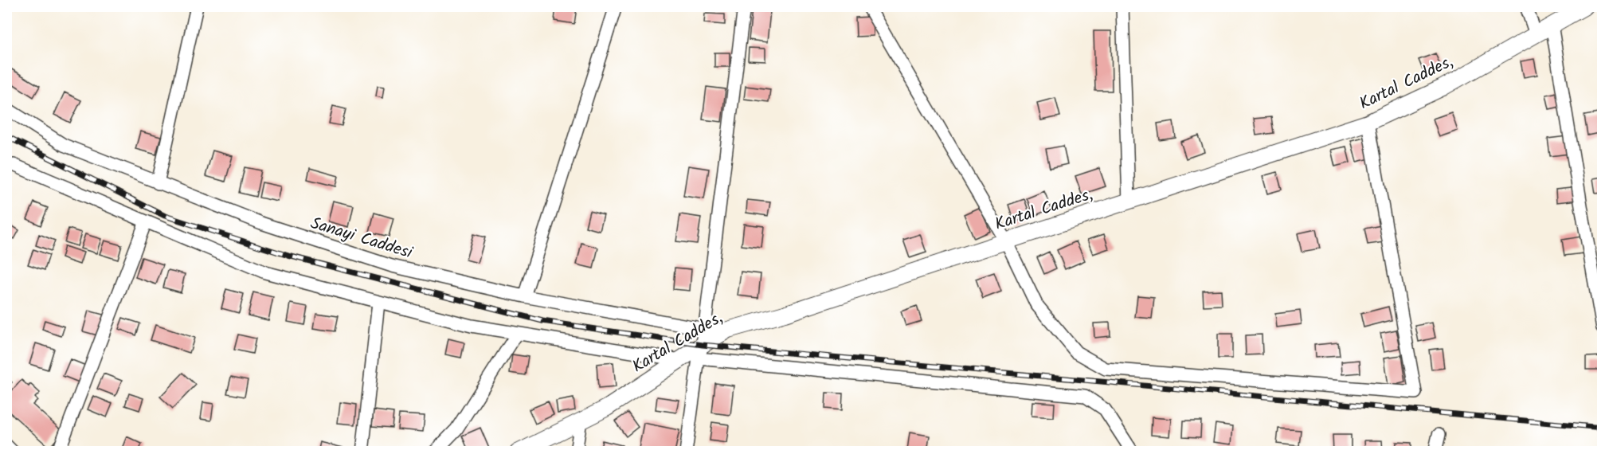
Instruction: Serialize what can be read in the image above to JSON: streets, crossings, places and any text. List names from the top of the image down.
{
  "streets": {
    "main road": ["Kartal Caddes,"],
    "street": ["Sanayi Caddesi"]
  },
  "crossings": [
    ["Kartal Caddes,", "Sanayi Caddesi"]
  ]
}
